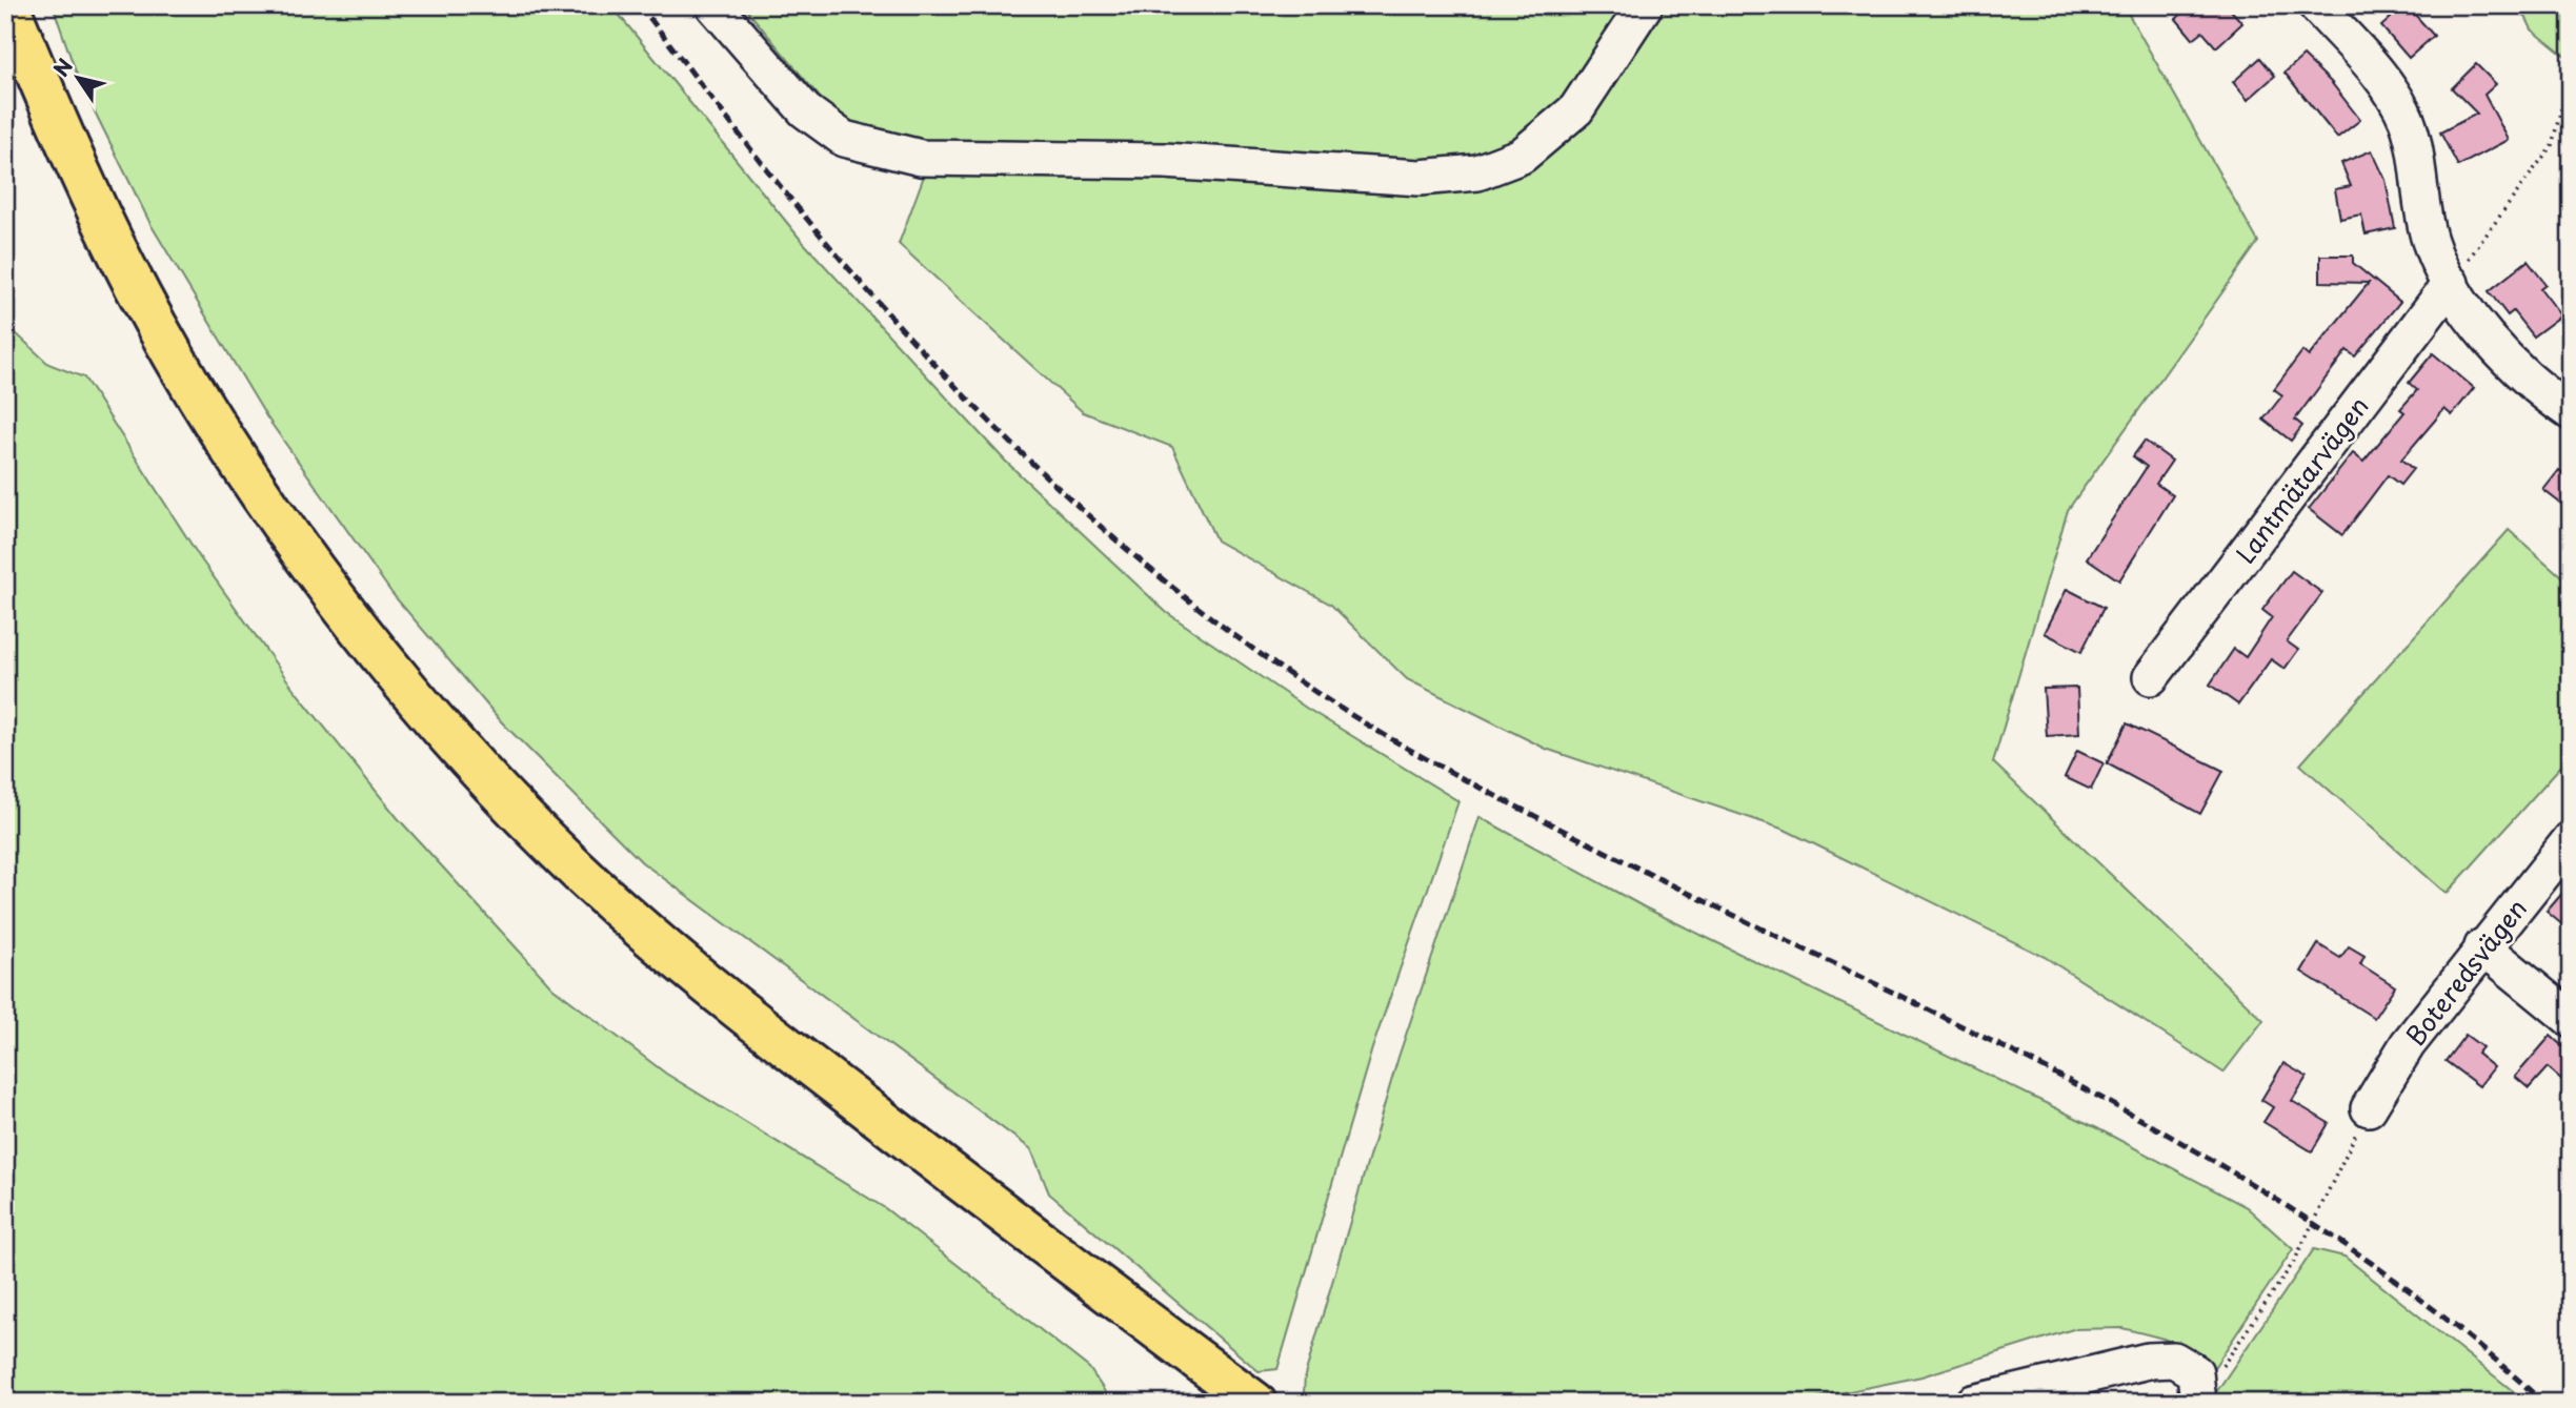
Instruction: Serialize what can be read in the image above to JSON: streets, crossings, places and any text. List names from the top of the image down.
{
  "streets": {
    "street": ["Lantmätarvägen", "Boteredsvägen"]
  },
  "north": "top left"
}
